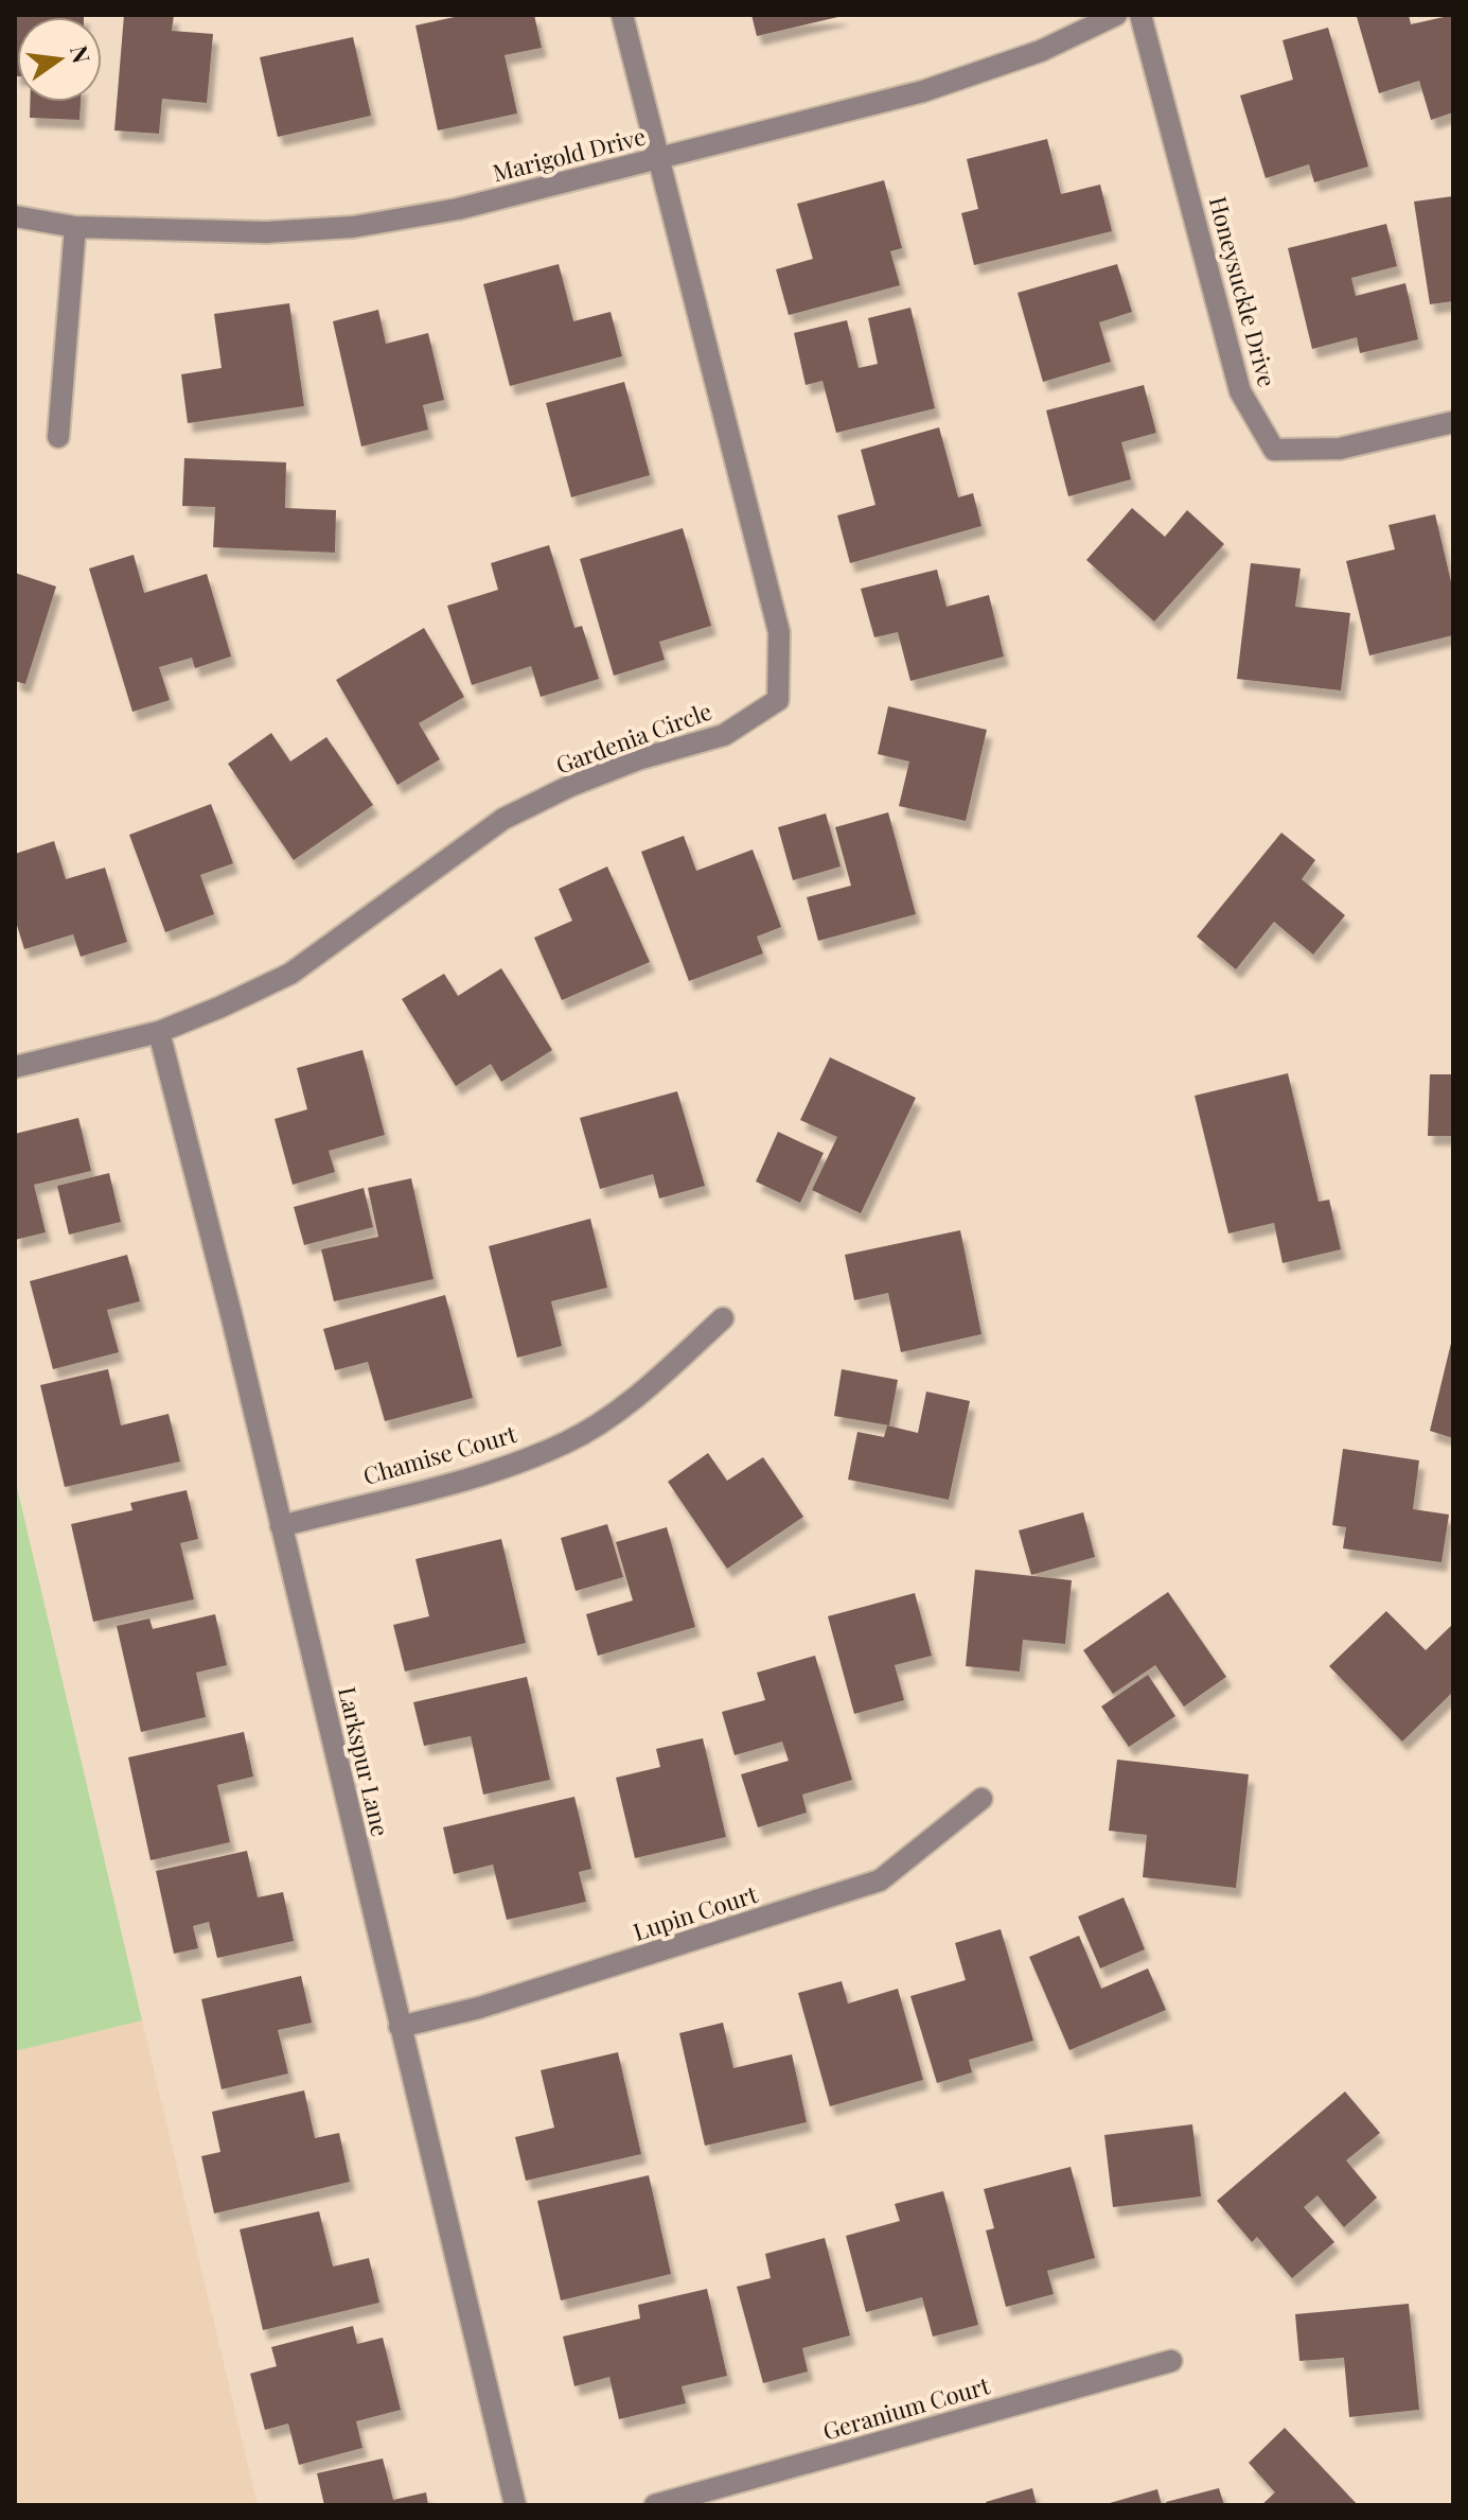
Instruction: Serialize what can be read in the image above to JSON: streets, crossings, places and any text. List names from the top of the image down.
{
  "streets": {
    "street": [
      "Marigold Drive",
      "Honeysuckle Drive",
      "Gardenia Circle",
      "Chamise Court",
      "Larkspur Lane",
      "Lupin Court",
      "Geranium Court"
    ]
  },
  "crossings": [
    ["Marigold Drive", "Gardenia Circle"],
    ["Gardenia Circle", "Larkspur Lane"],
    ["Chamise Court", "Larkspur Lane"],
    ["Larkspur Lane", "Lupin Court"]
  ],
  "north": "right"
}
